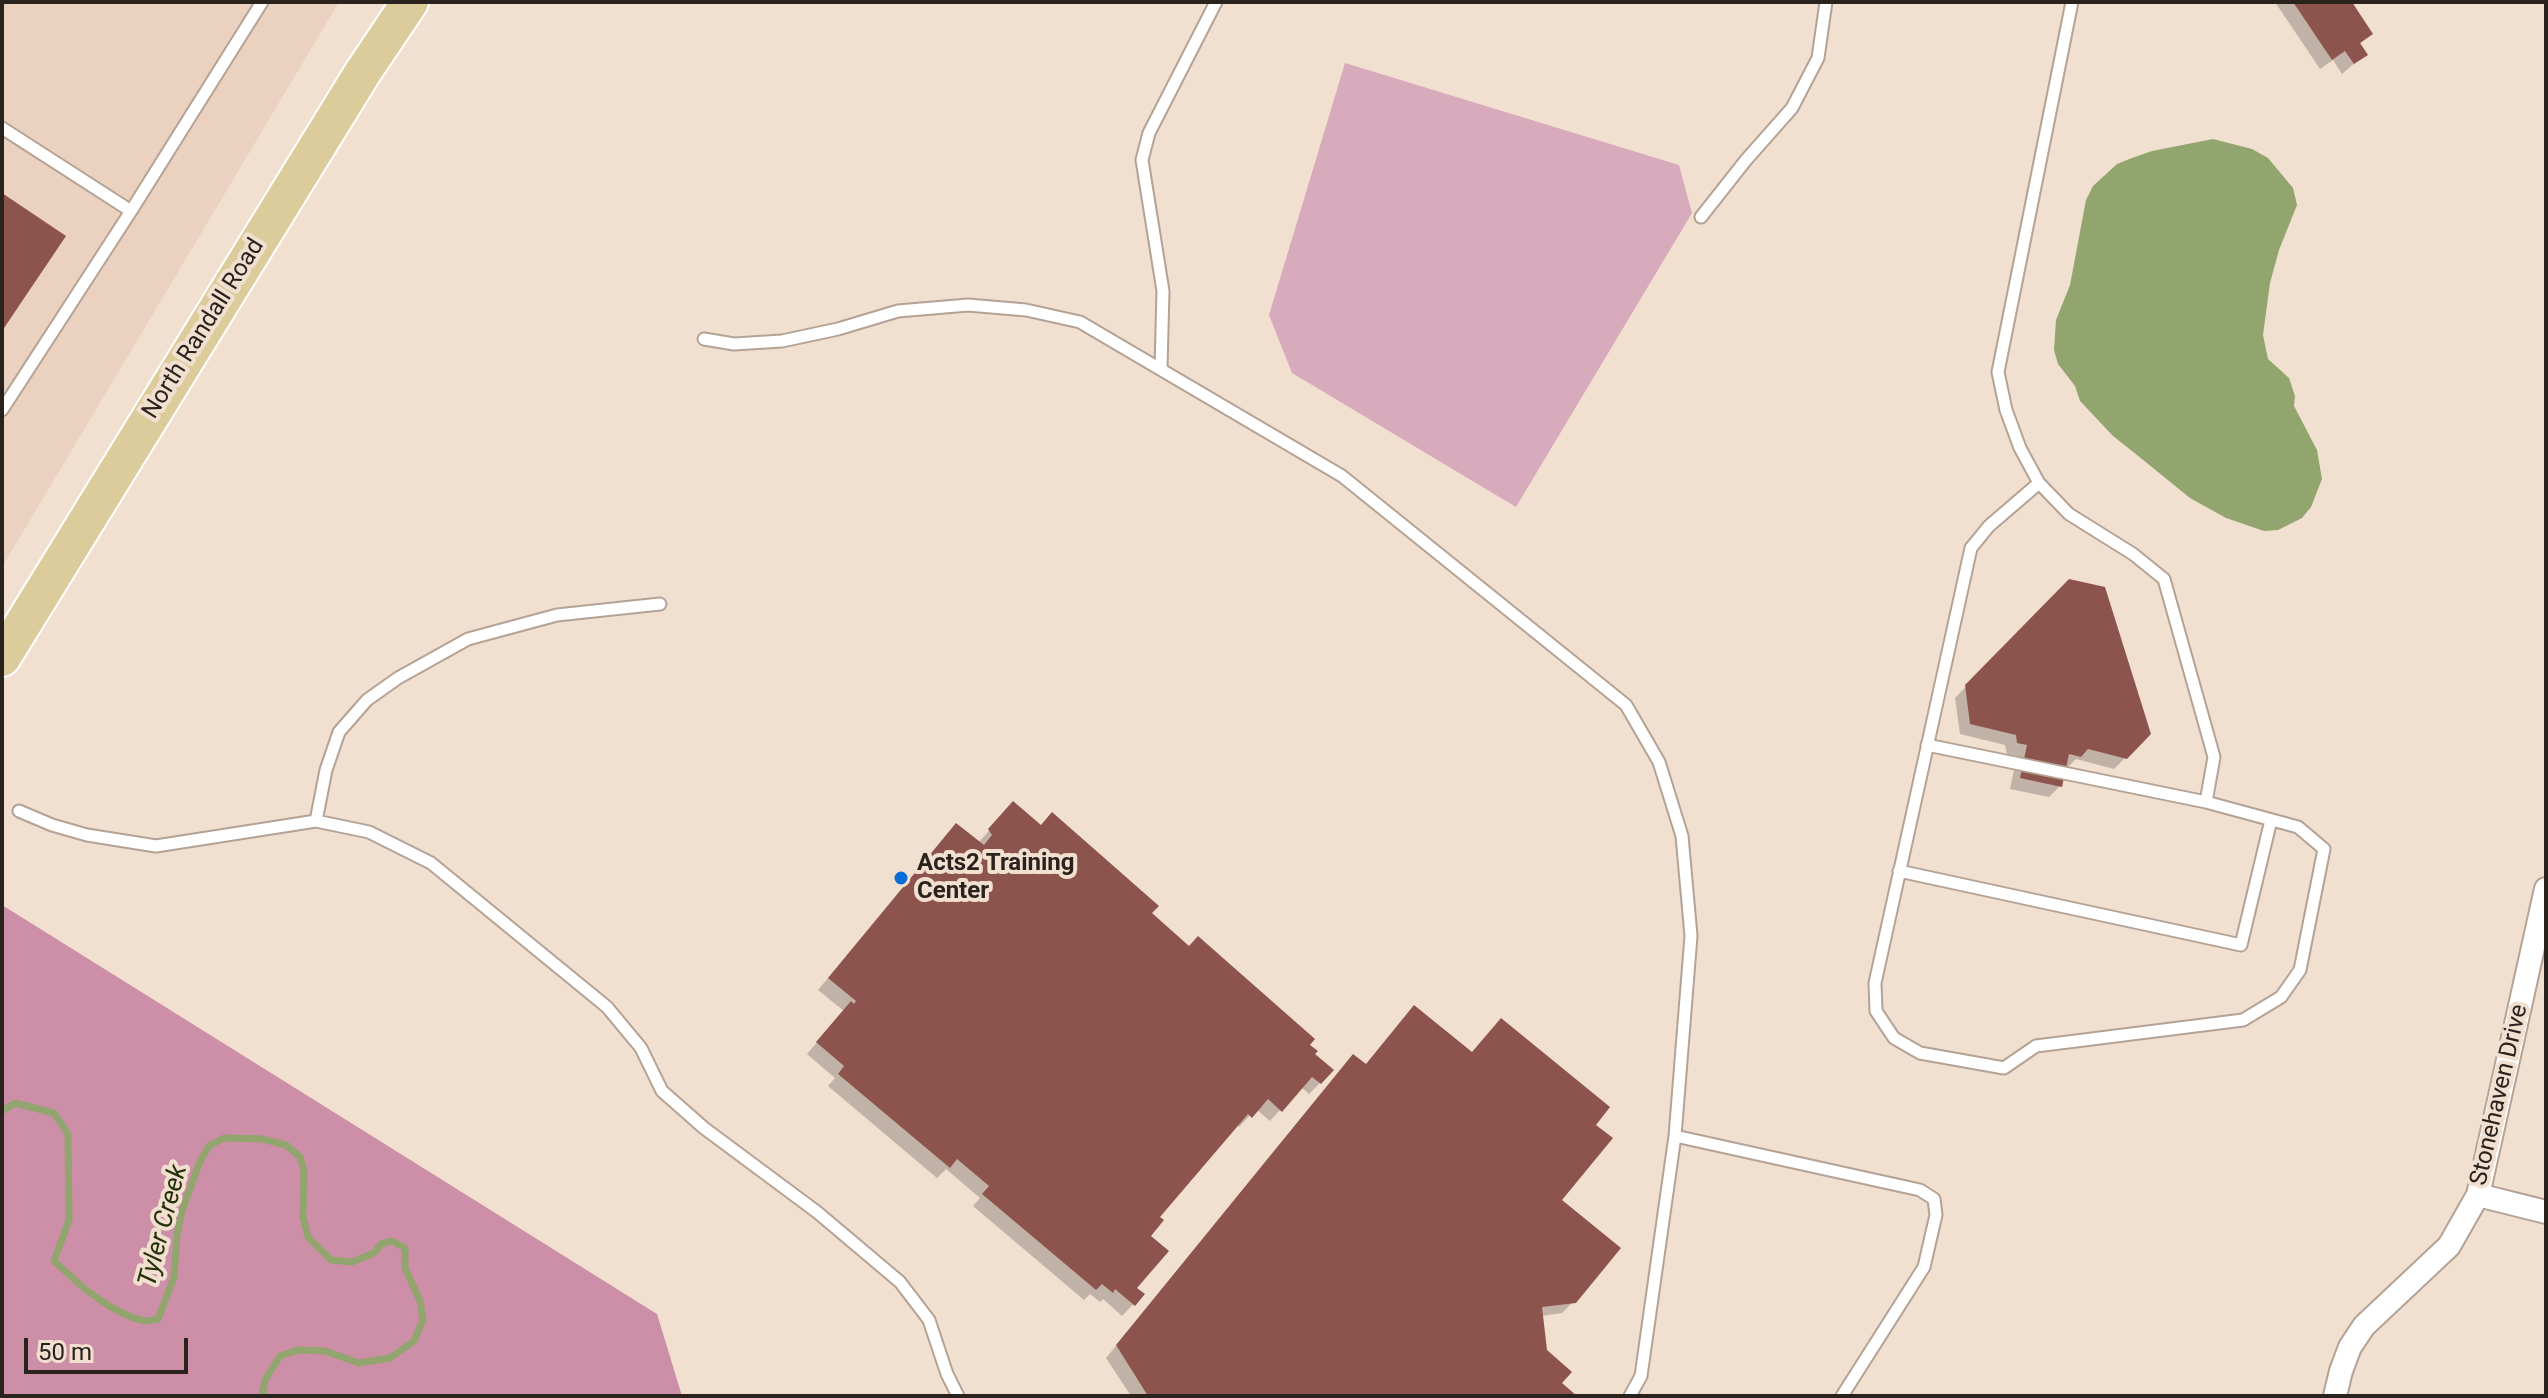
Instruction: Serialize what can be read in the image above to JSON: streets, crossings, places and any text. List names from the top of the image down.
{
  "streets": {
    "main road": ["North Randall Road"],
    "street": ["Stonehaven Drive"]
  },
  "water": ["Tyler Creek"],
  "places": ["Acts2 Training Center"],
  "scale_bar": "50 m"
}
